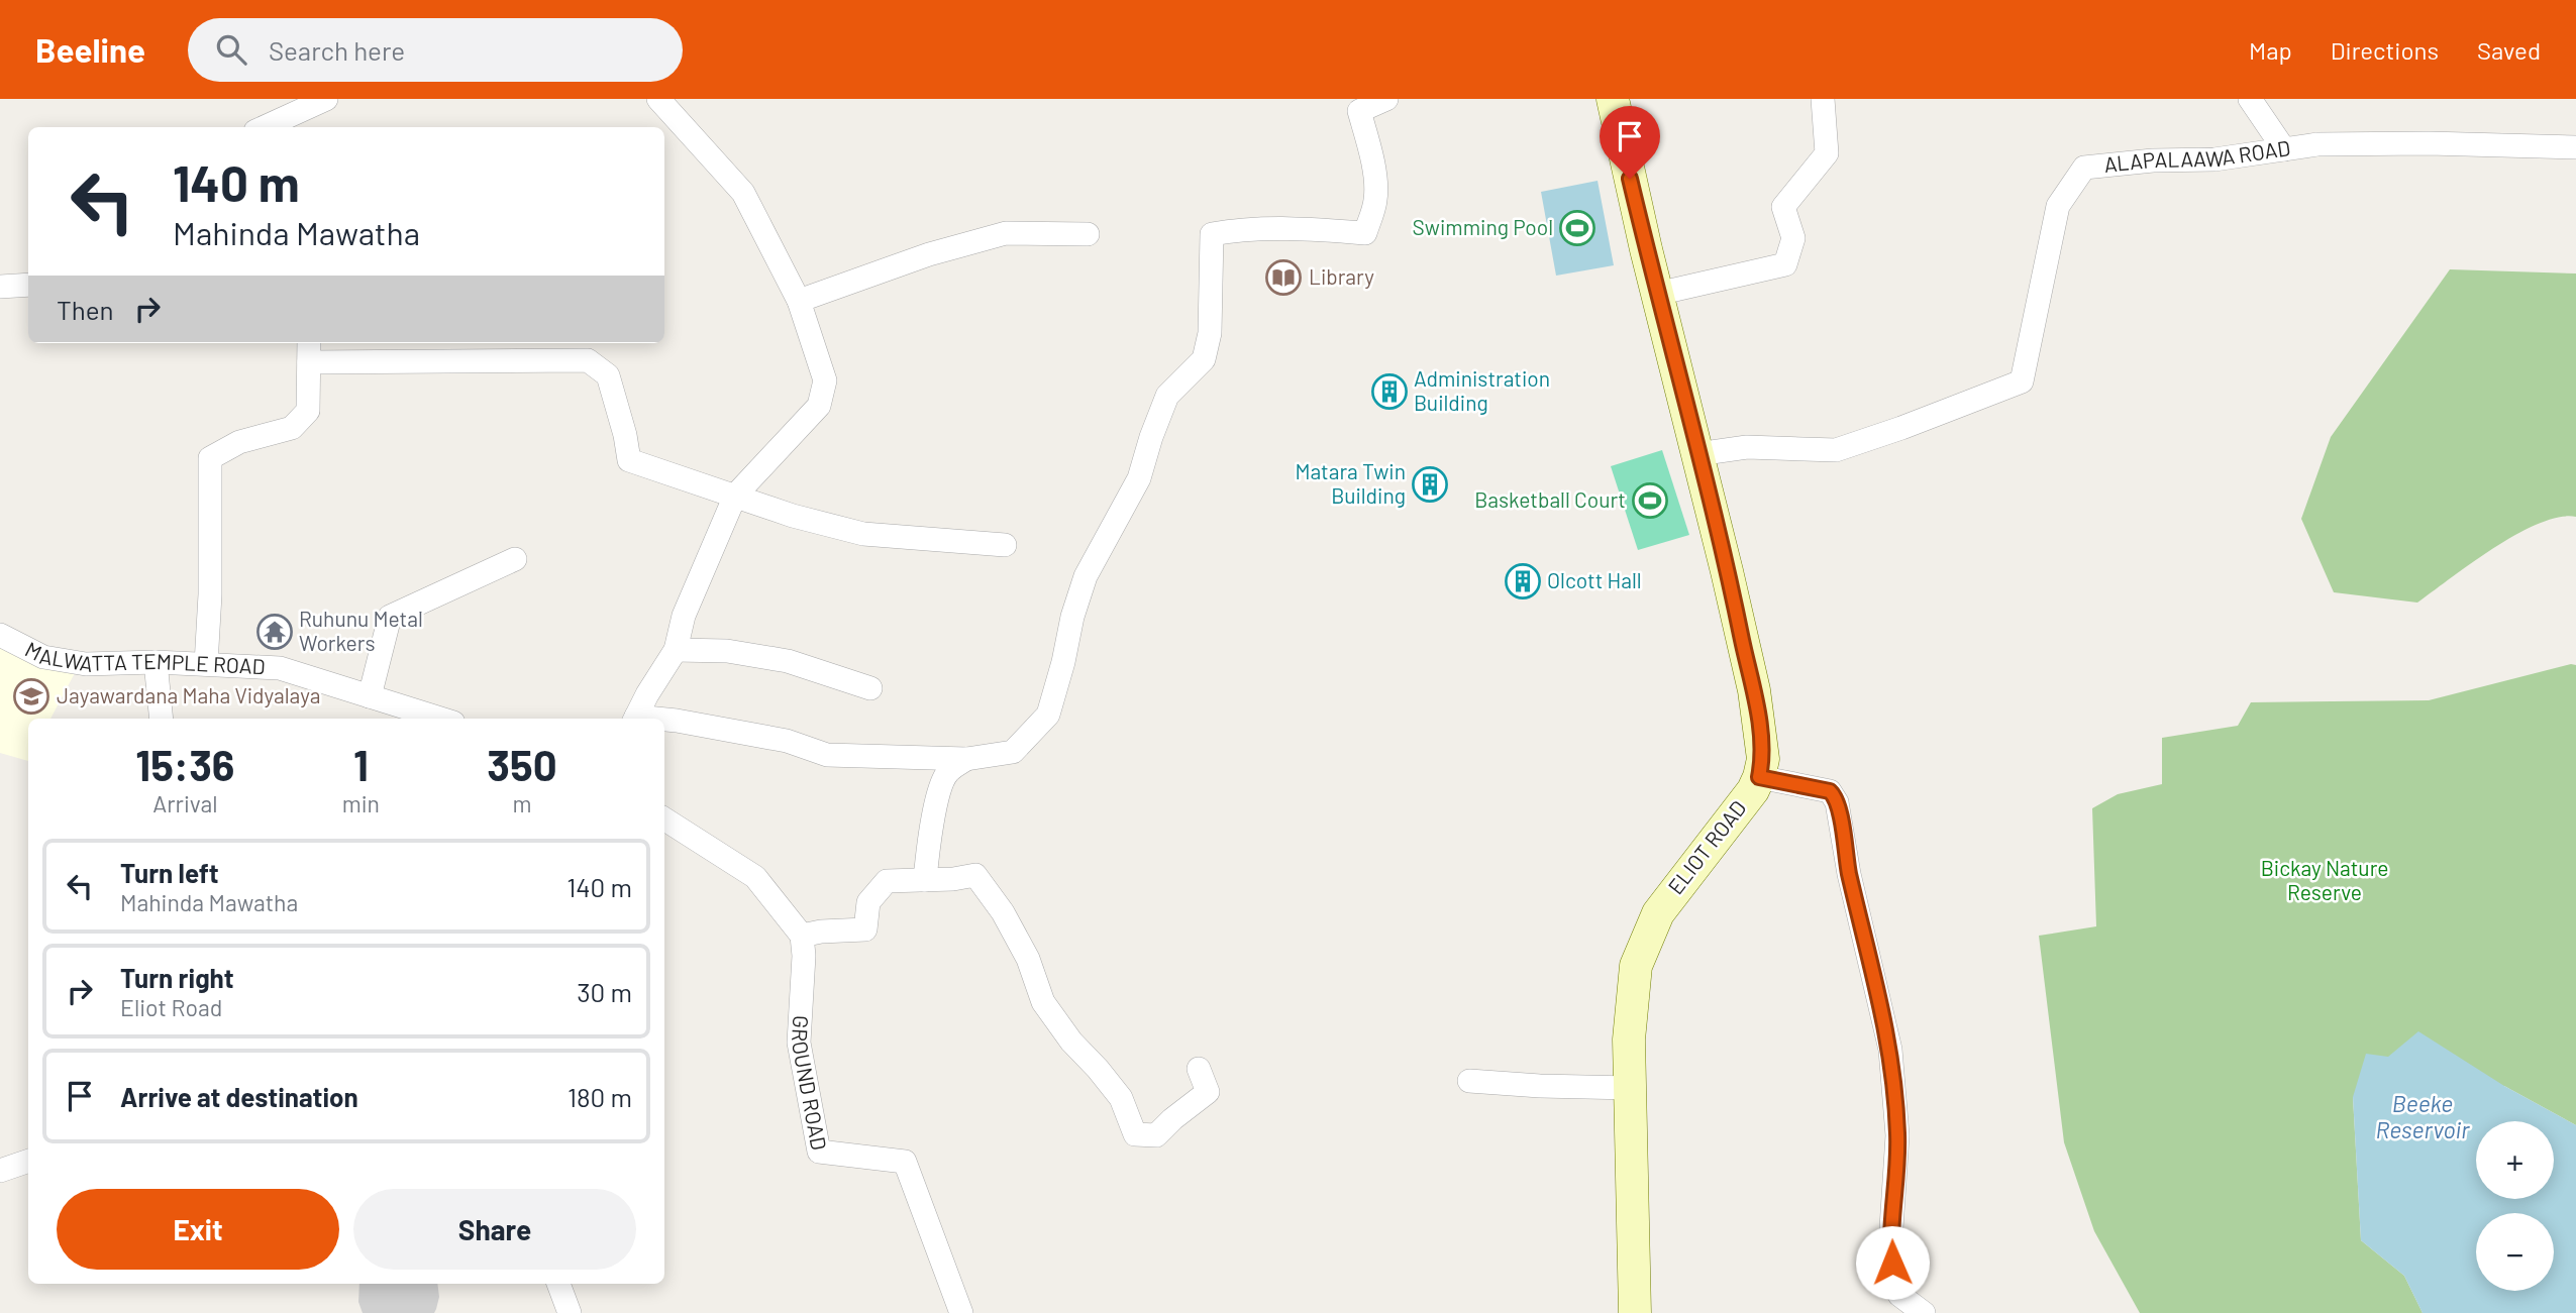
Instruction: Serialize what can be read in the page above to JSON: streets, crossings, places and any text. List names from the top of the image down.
{
  "streets": {
    "street": [
      "ALAPALAAWA ROAD",
      "MALWATTA TEMPLE ROAD",
      "ELIOT ROAD",
      "GROUND ROAD"
    ]
  },
  "water": ["Beeke Reservoir"],
  "parks": ["Bickay Nature Reserve"],
  "places": {
    "sports": ["Swimming Pool", "Basketball Court"],
    "library": ["Library"],
    "building": ["Administration Building", "Matara Twin Building", "Olcott Hall"],
    "temple": ["Ruhunu Metal Workers"],
    "school or university": ["Jayawardana Maha Vidyalaya"]
  },
  "page": {
    "header": "Beeline",
    "search": "Search here",
    "nav": ["Map", "Directions", "Saved"],
    "turn": ["140 m", "Mahinda Mawatha"],
    "then": "Then",
    "eta": [
      "15:36",
      "Arrival",
      "1",
      "min",
      "350",
      "m"
    ],
    "list": [
      {
        "name": "Turn left",
        "note": "Mahinda Mawatha",
        "value": "140 m"
      },
      {
        "name": "Turn right",
        "note": "Eliot Road",
        "value": "30 m"
      },
      {
        "name": "Arrive at destination",
        "value": "180 m"
      }
    ],
    "map_buttons": ["+", "−"],
    "buttons": ["Exit", "Share"]
  }
}
